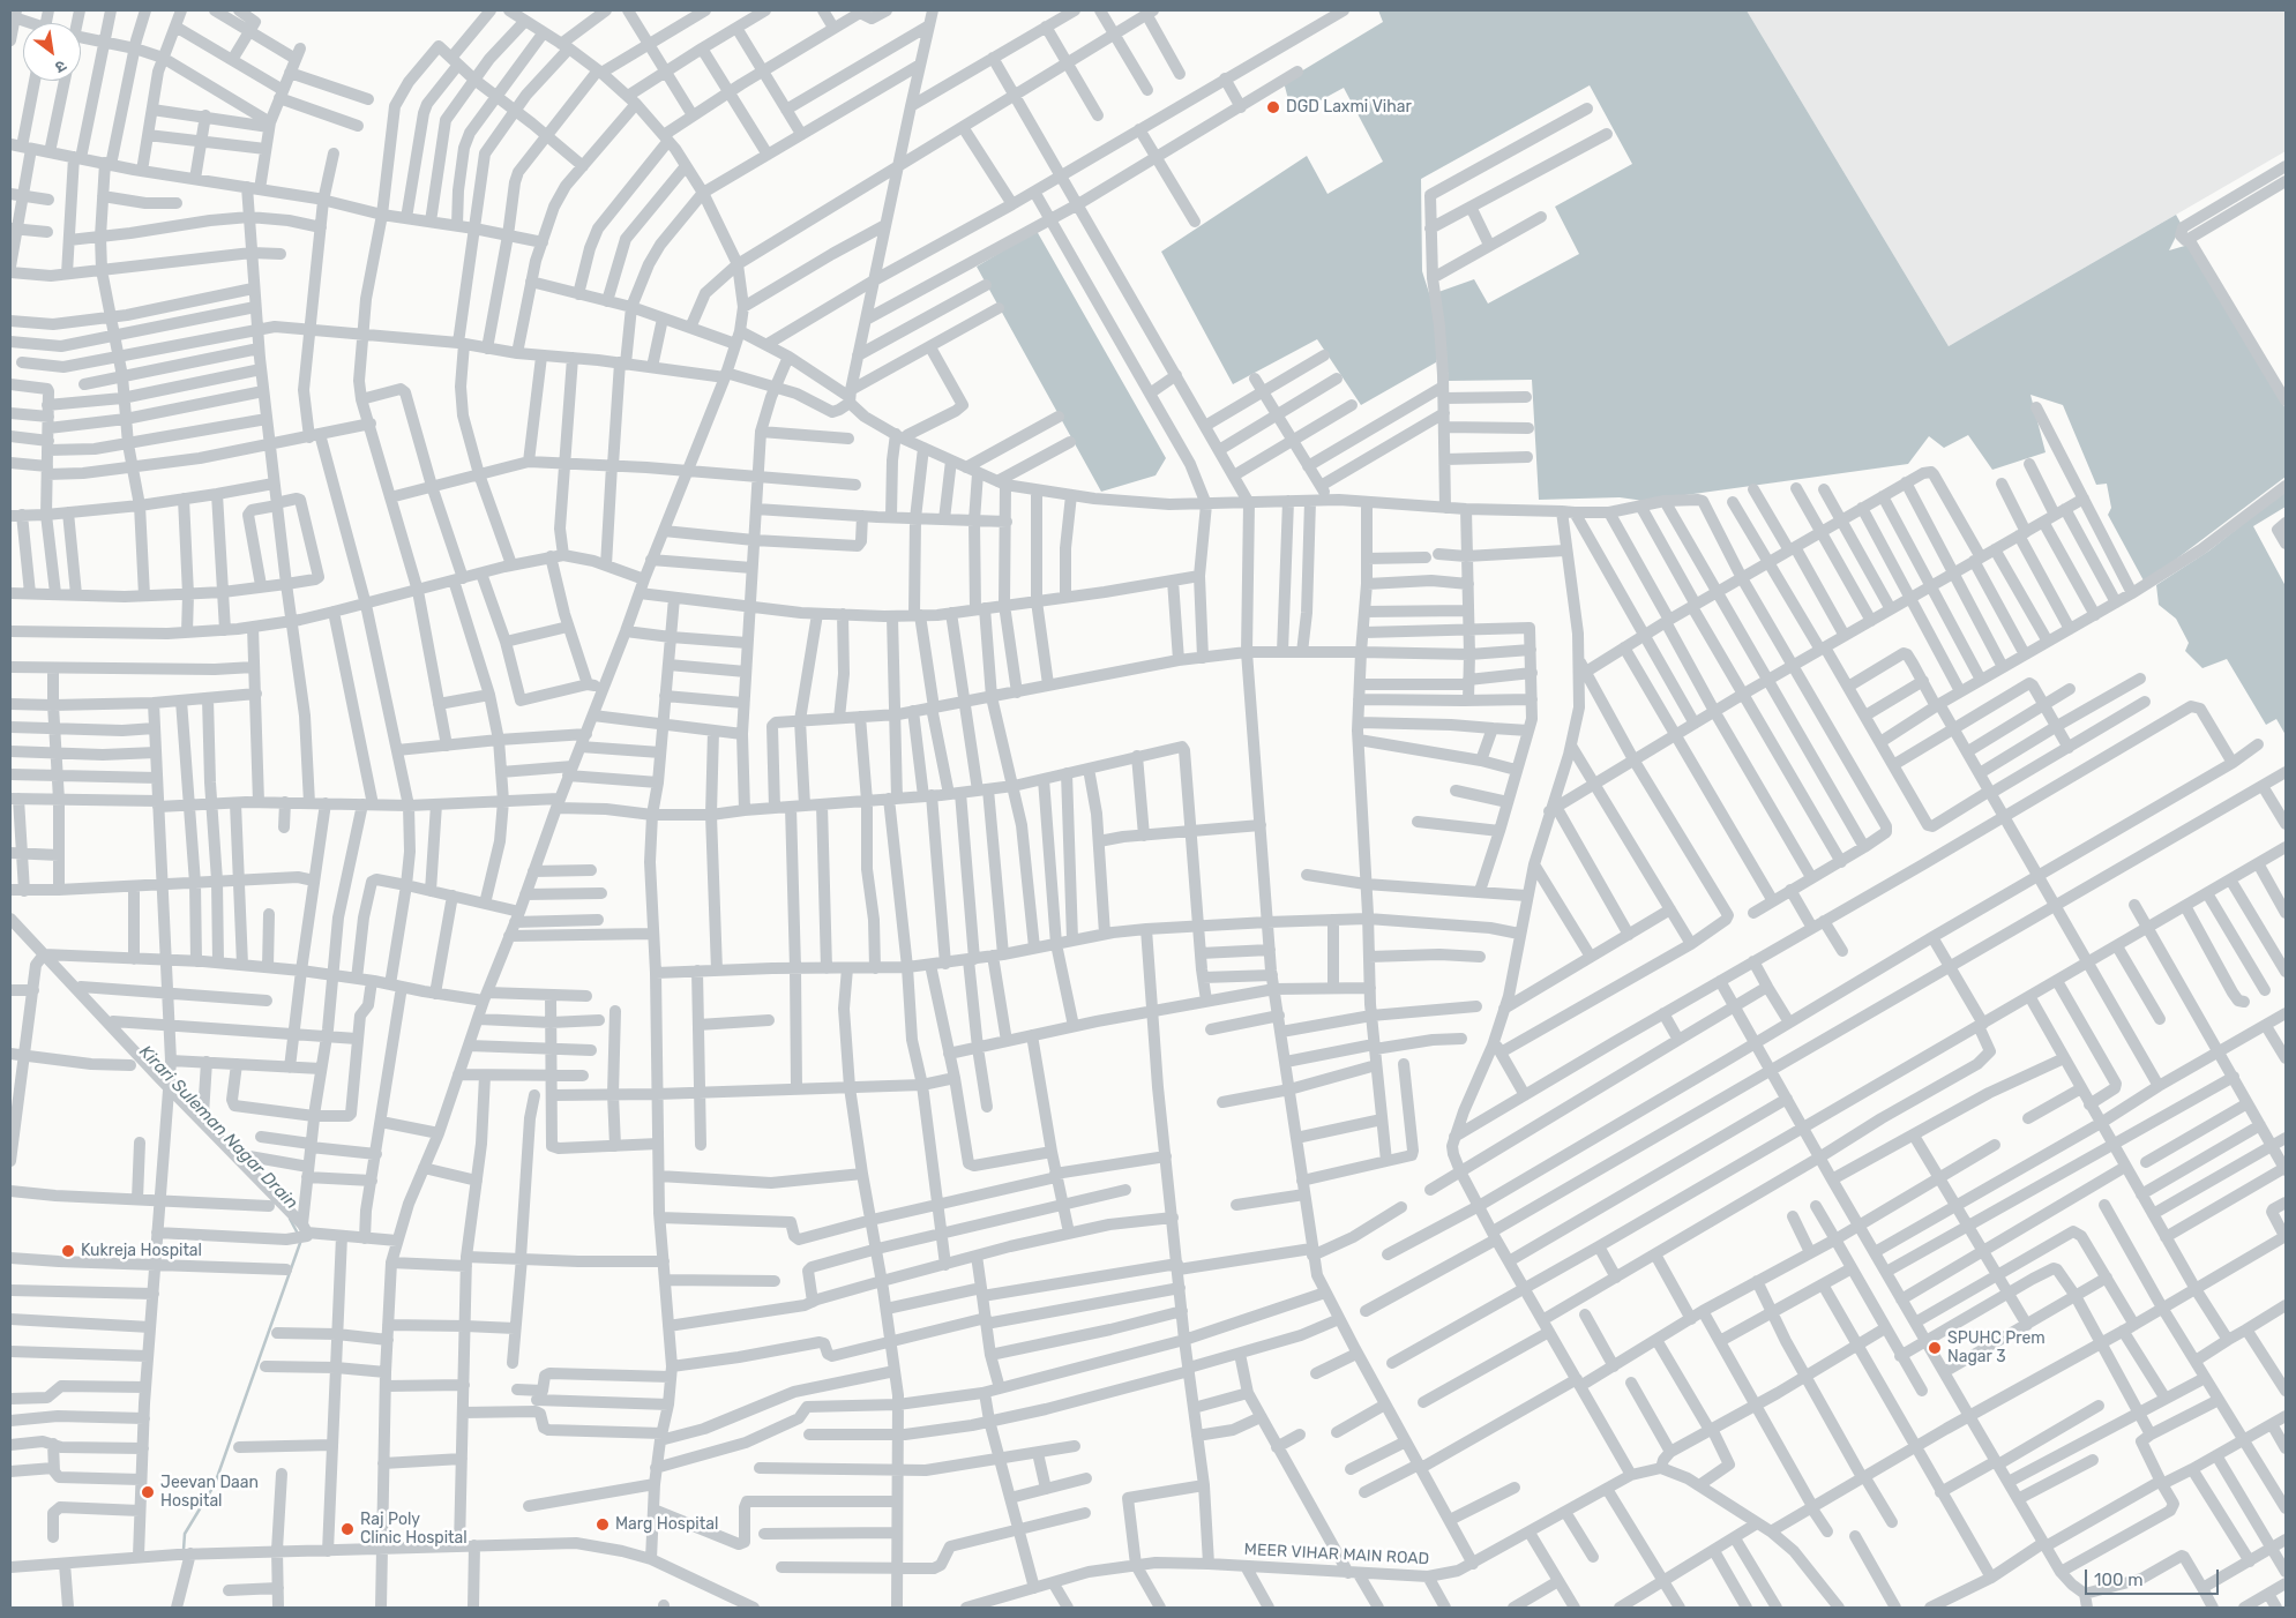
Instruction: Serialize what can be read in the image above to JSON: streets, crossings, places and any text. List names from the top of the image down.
{
  "streets": {
    "street": ["MEER VIHAR MAIN ROAD"]
  },
  "water": ["Kirari Suleman Nagar Drain"],
  "places": [
    "DGD Laxmi Vihar",
    "Kukreja Hospital",
    "SPUHC Prem Nagar 3",
    "Jeevan Daan Hospital",
    "Marg Hospital",
    "Raj Poly Clinic Hospital"
  ],
  "scale_bar": "100 m",
  "north": "bottom right"
}
